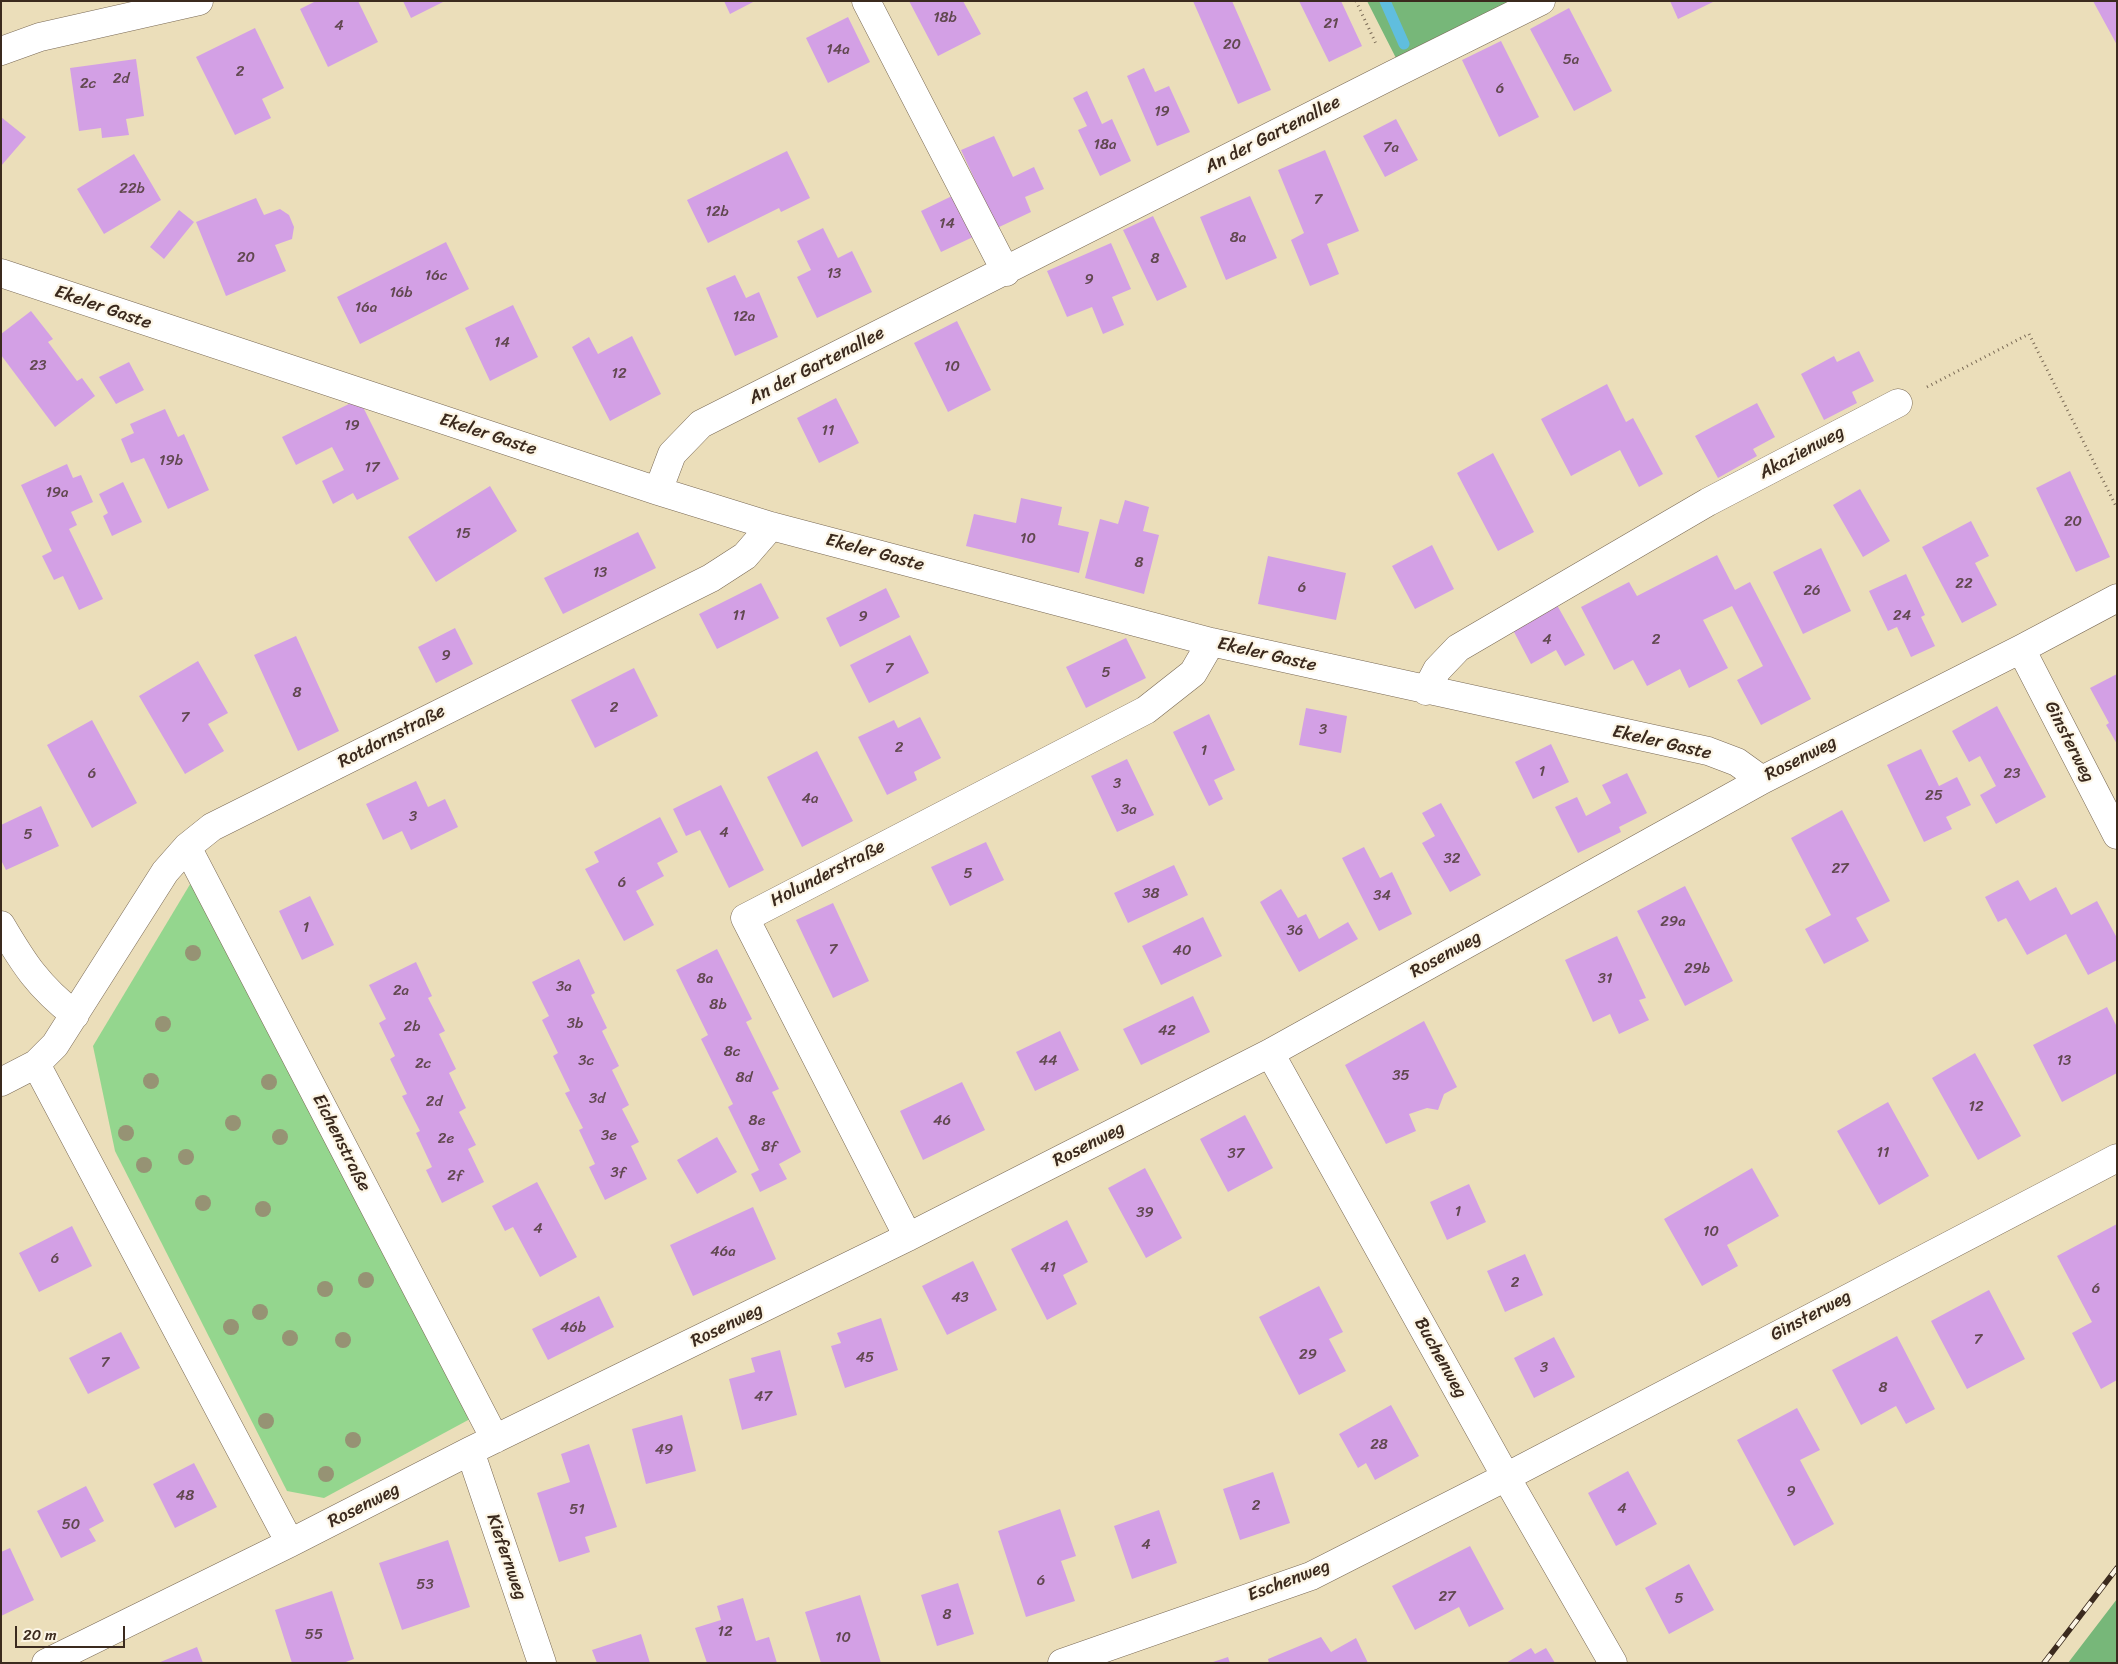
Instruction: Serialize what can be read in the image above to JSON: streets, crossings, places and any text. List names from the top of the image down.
{
  "streets": {
    "street": [
      "An der Gartenallee",
      "Ekeler Gaste",
      "Akazienweg",
      "Rotdornstraße",
      "Ginsterweg",
      "Rosenweg",
      "Holunderstraße",
      "Eichenstraße",
      "Buchenweg",
      "Kiefernweg",
      "Eschenweg"
    ]
  },
  "crossings": [
    ["An der Gartenallee", "Ekeler Gaste"],
    ["Ekeler Gaste", "Akazienweg"],
    ["Ekeler Gaste", "Rotdornstraße"],
    ["Ekeler Gaste", "Rosenweg"],
    ["Ekeler Gaste", "Holunderstraße"],
    ["Rotdornstraße", "Eichenstraße"],
    ["Ginsterweg", "Rosenweg"],
    ["Ginsterweg", "Buchenweg"],
    ["Ginsterweg", "Eschenweg"],
    ["Rosenweg", "Holunderstraße"],
    ["Rosenweg", "Eichenstraße"],
    ["Rosenweg", "Buchenweg"],
    ["Rosenweg", "Kiefernweg"],
    ["Buchenweg", "Eschenweg"]
  ],
  "house_numbers": [
    "18b",
    "21",
    "4",
    "20",
    "14a",
    "5a",
    "2",
    "2d",
    "2c",
    "6",
    "19",
    "18a",
    "7a",
    "22b",
    "7",
    "12b",
    "14",
    "8a",
    "20",
    "8",
    "13",
    "16c",
    "9",
    "16b",
    "16a",
    "12a",
    "14",
    "23",
    "10",
    "12",
    "19",
    "11",
    "19b",
    "17",
    "19a",
    "20",
    "15",
    "10",
    "8",
    "13",
    "22",
    "6",
    "26",
    "11",
    "24",
    "9",
    "4",
    "2",
    "9",
    "7",
    "5",
    "8",
    "2",
    "7",
    "3",
    "2",
    "1",
    "1",
    "6",
    "23",
    "3",
    "25",
    "4a",
    "3a",
    "3",
    "4",
    "5",
    "32",
    "27",
    "5",
    "6",
    "38",
    "34",
    "29a",
    "1",
    "36",
    "7",
    "40",
    "29b",
    "8a",
    "31",
    "3a",
    "2a",
    "8b",
    "3b",
    "2b",
    "42",
    "8c",
    "3c",
    "44",
    "13",
    "2c",
    "35",
    "8d",
    "3d",
    "2d",
    "12",
    "8e",
    "46",
    "3e",
    "2e",
    "8f",
    "11",
    "37",
    "3f",
    "2f",
    "1",
    "39",
    "4",
    "10",
    "46a",
    "6",
    "41",
    "2",
    "6",
    "43",
    "46b",
    "7",
    "29",
    "45",
    "7",
    "3",
    "8",
    "47",
    "28",
    "49",
    "9",
    "48",
    "2",
    "4",
    "51",
    "50",
    "4",
    "6",
    "53",
    "27",
    "5",
    "8",
    "12",
    "55",
    "10"
  ],
  "scale_bar": "20 m"
}
